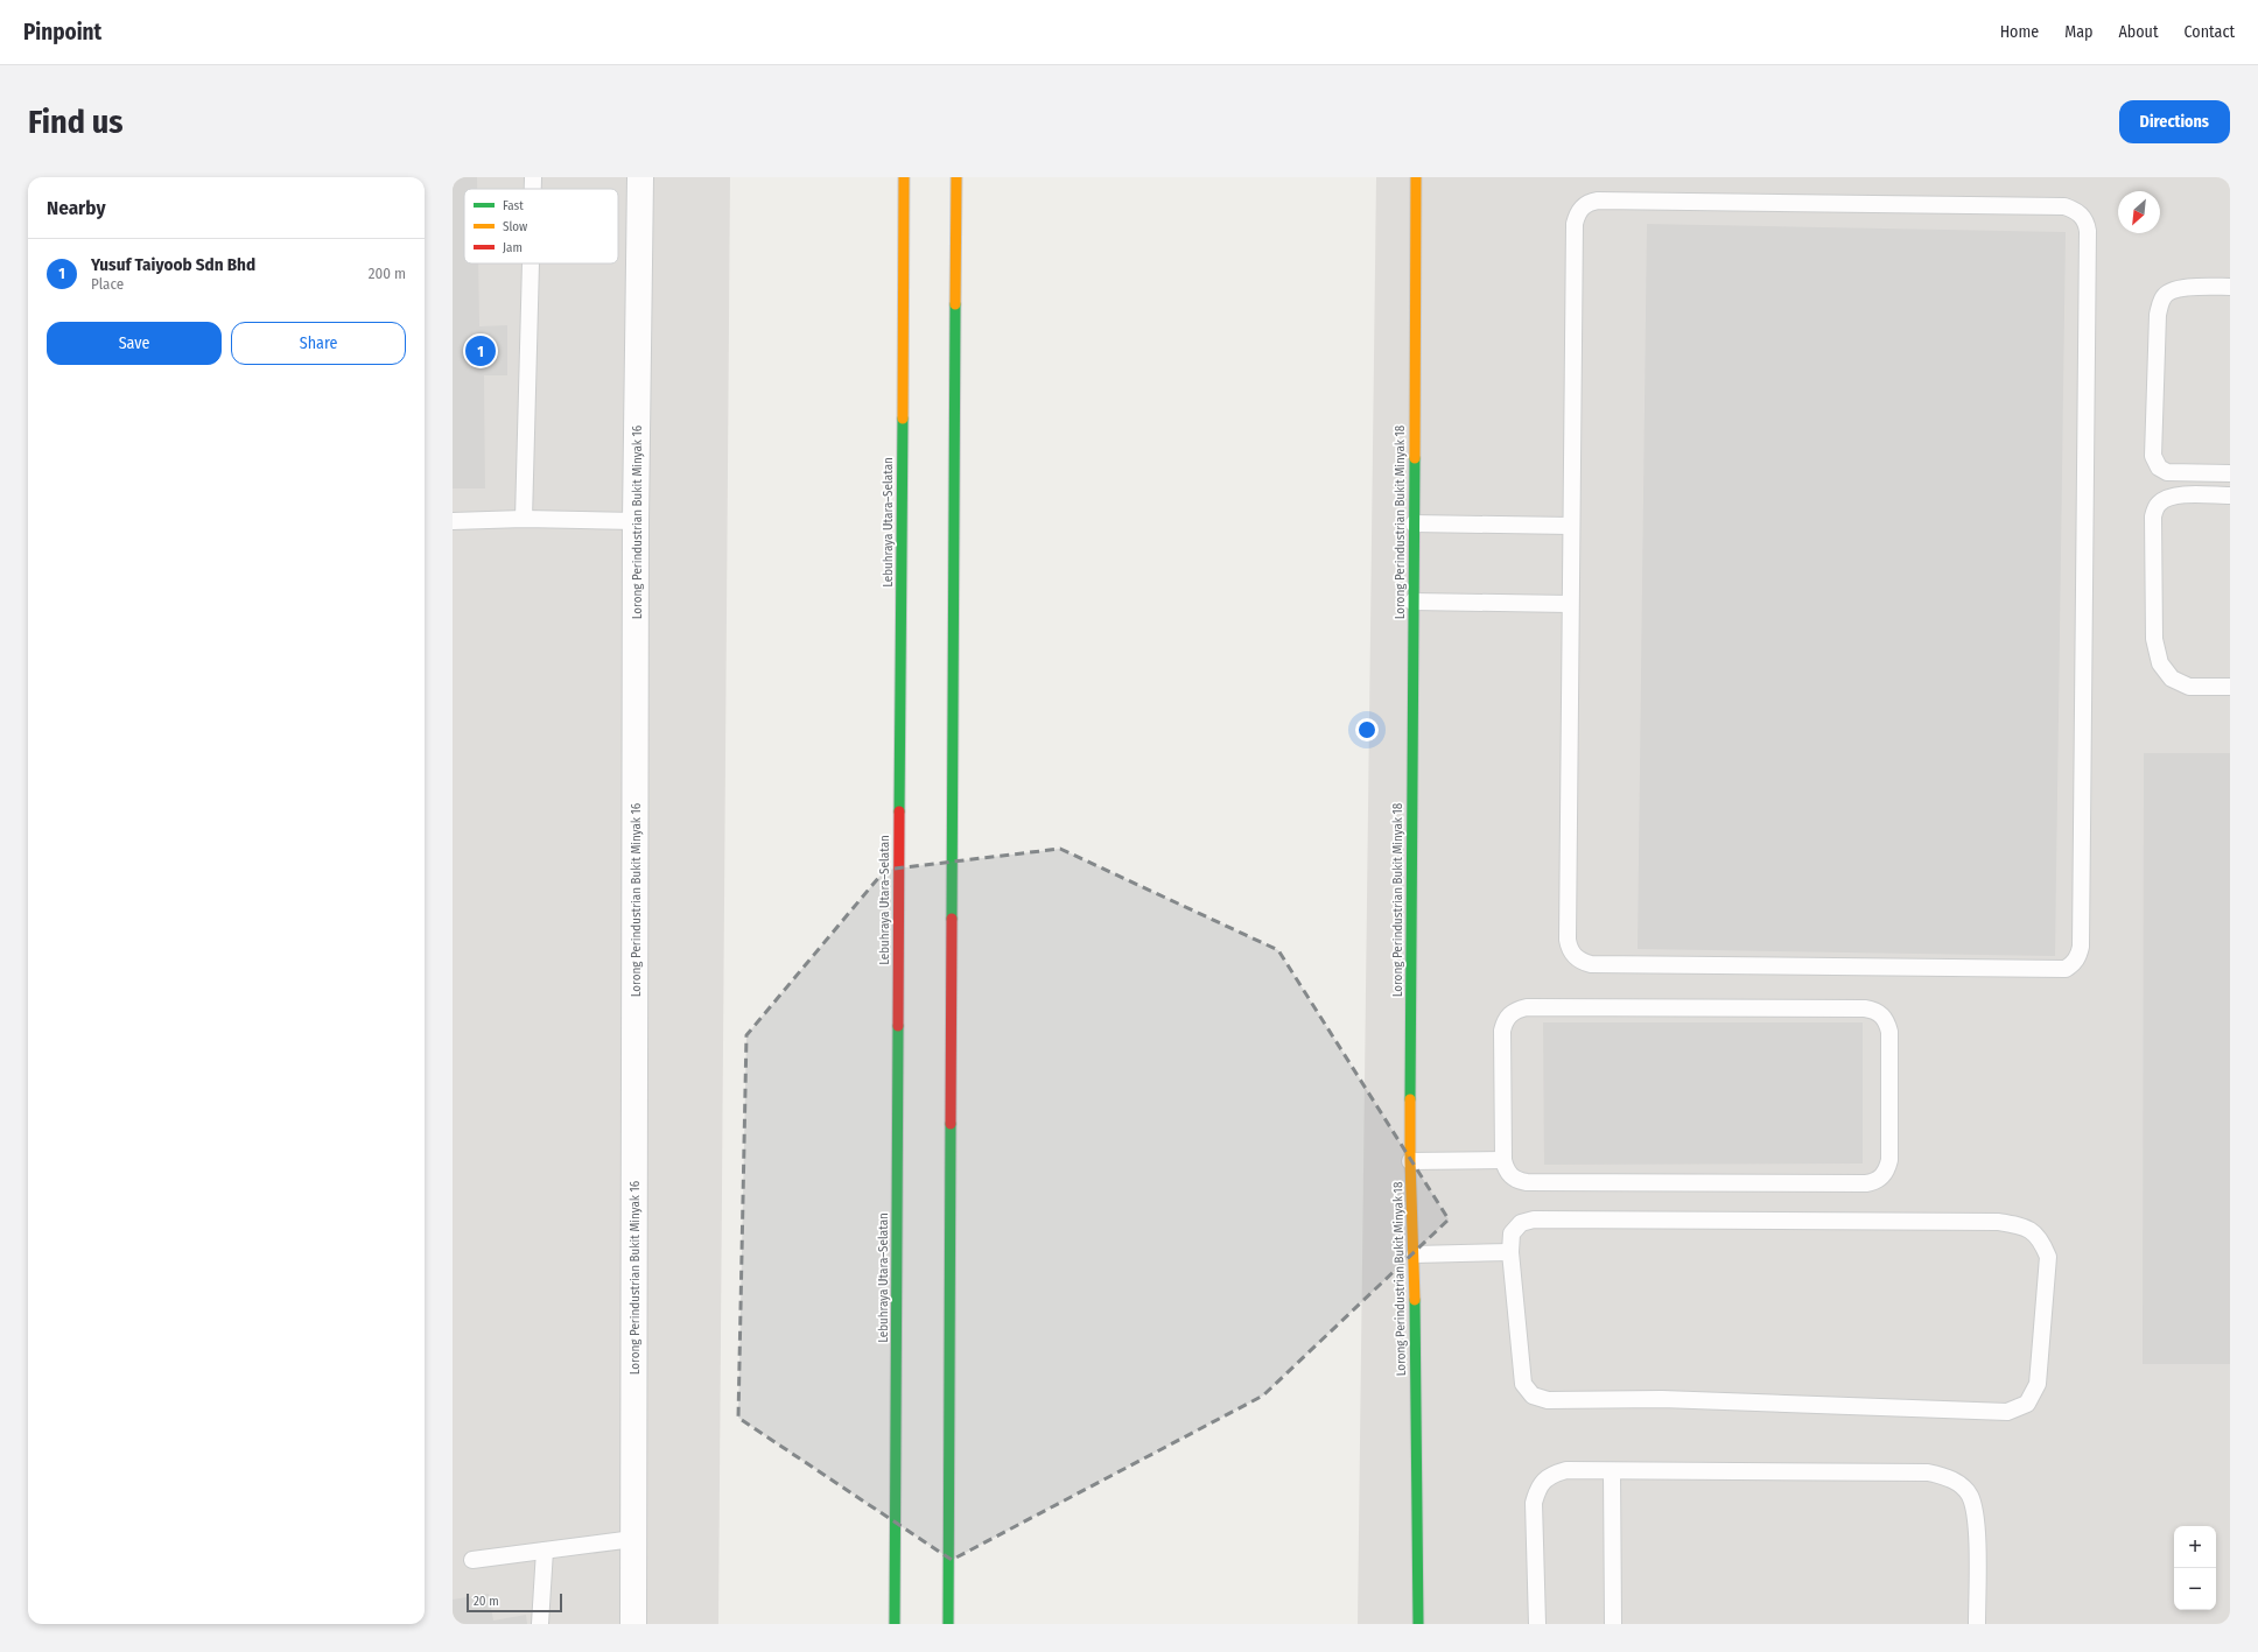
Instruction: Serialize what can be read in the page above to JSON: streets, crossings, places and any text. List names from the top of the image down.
{
  "streets": {
    "main road": ["Lebuhraya Utara–Selatan", "Lorong Perindustrian Bukit Minyak 18"],
    "street": ["Lorong Perindustrian Bukit Minyak 16"]
  },
  "legend": ["Fast", "Slow", "Jam"],
  "scale_bar": "20 m",
  "north": "bottom left",
  "page": {
    "header": "Pinpoint",
    "nav": [
      "Home",
      "Map",
      "About",
      "Contact"
    ],
    "buttons": [
      "Directions",
      ["Save", "Share"]
    ],
    "title": "Find us",
    "heading": "Nearby",
    "list": [
      {
        "mark": "1",
        "name": "Yusuf Taiyoob Sdn Bhd",
        "note": "Place",
        "value": "200 m"
      }
    ],
    "pins": "1",
    "map_buttons": ["+", "−"],
    "scale": "20 m"
  }
}
